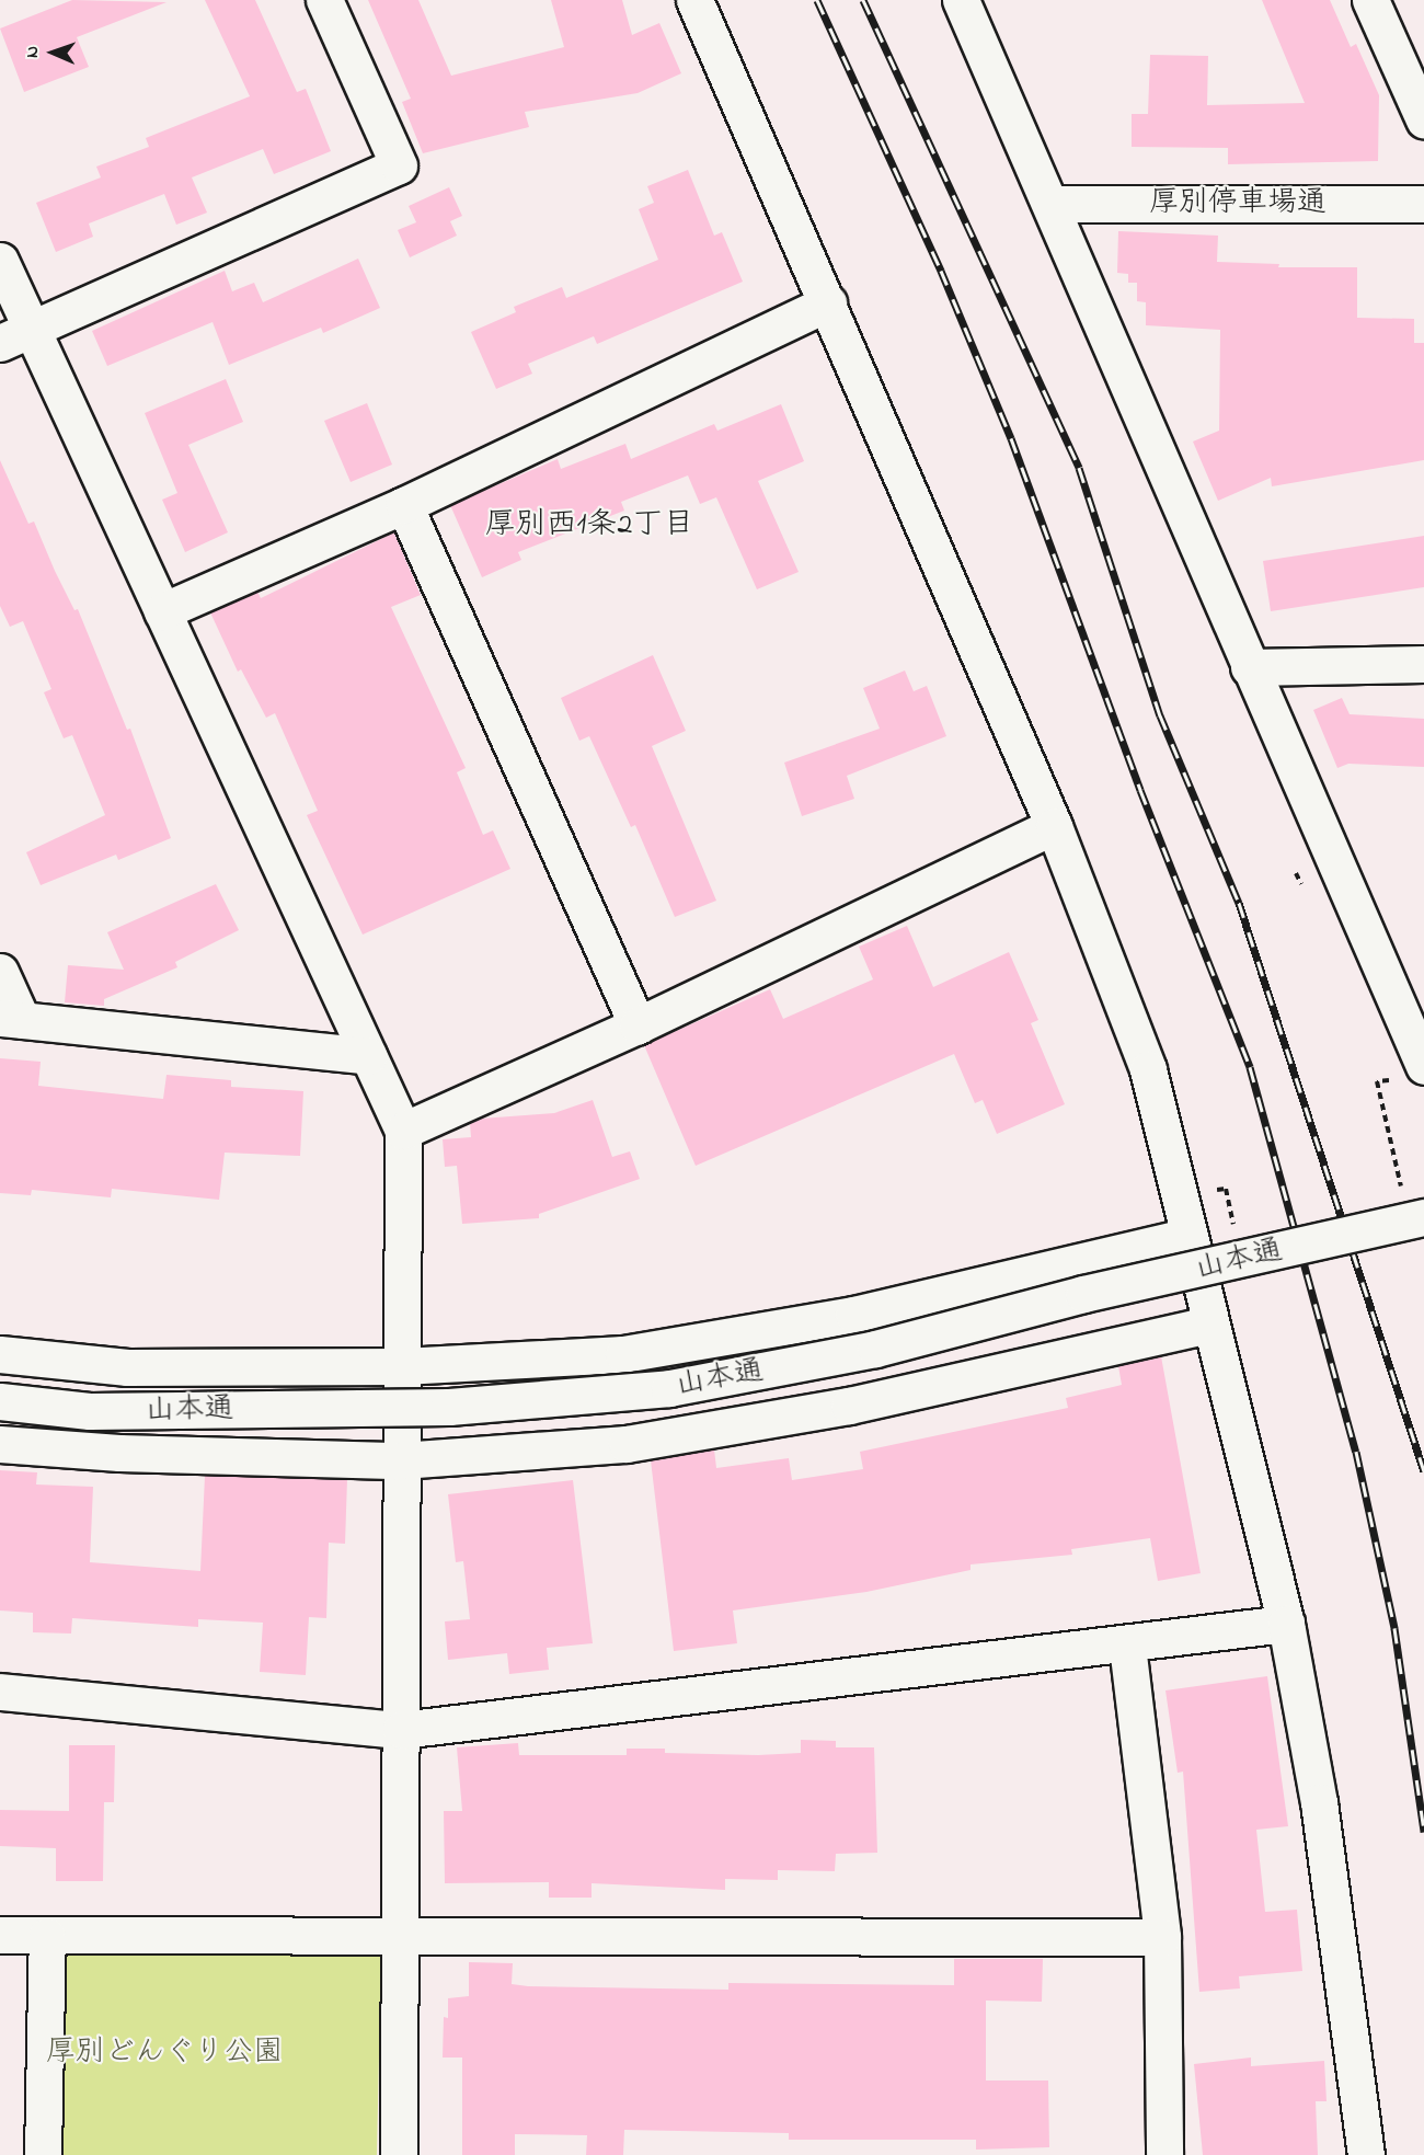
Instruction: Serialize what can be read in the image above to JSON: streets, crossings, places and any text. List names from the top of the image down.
{
  "streets": {
    "street": ["厚別停車場通", "山本通"]
  },
  "districts": ["厚別西1条2丁目"],
  "parks": ["厚別どんぐり公園"],
  "north": "left"
}
